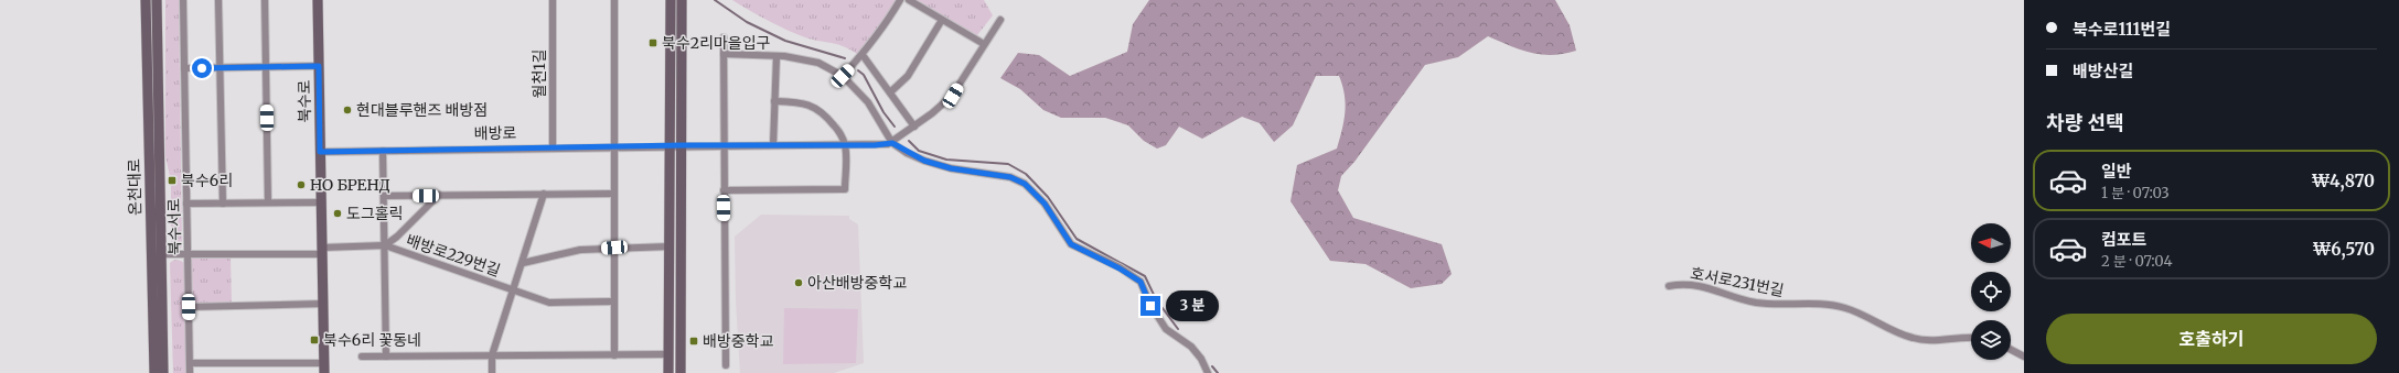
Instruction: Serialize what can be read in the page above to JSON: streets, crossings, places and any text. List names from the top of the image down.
{
  "streets": {
    "street": [
      "월천1길",
      "북수로",
      "배방로",
      "온천대로",
      "북수서로",
      "배방로229번길",
      "호서로231번길"
    ]
  },
  "crossings": [
    ["월천1길", "배방로"],
    ["북수로", "배방로"],
    ["북수로", "북수서로"],
    ["북수로", "배방로229번길"],
    ["배방로", "배방로229번길"]
  ],
  "places": {
    "transit": [
      "북수2리마을입구",
      "북수6리",
      "북수6리 꽃동네",
      "배방중학교"
    ],
    "other": [
      "현대블루핸즈 배방점",
      "НО БРЕНД",
      "도그홀릭",
      "아산배방중학교"
    ]
  },
  "north": "left",
  "page": {
    "banner": ["북수로111번길", "배방산길"],
    "heading": "차량 선택",
    "list": [
      {
        "name": "일반",
        "note": "1 분 · 07:03",
        "value": "₩4,870"
      },
      {
        "name": "컴포트",
        "note": "2 분 · 07:04",
        "value": "₩6,570"
      }
    ],
    "bubble": "3 분",
    "buttons": "호출하기"
  }
}
